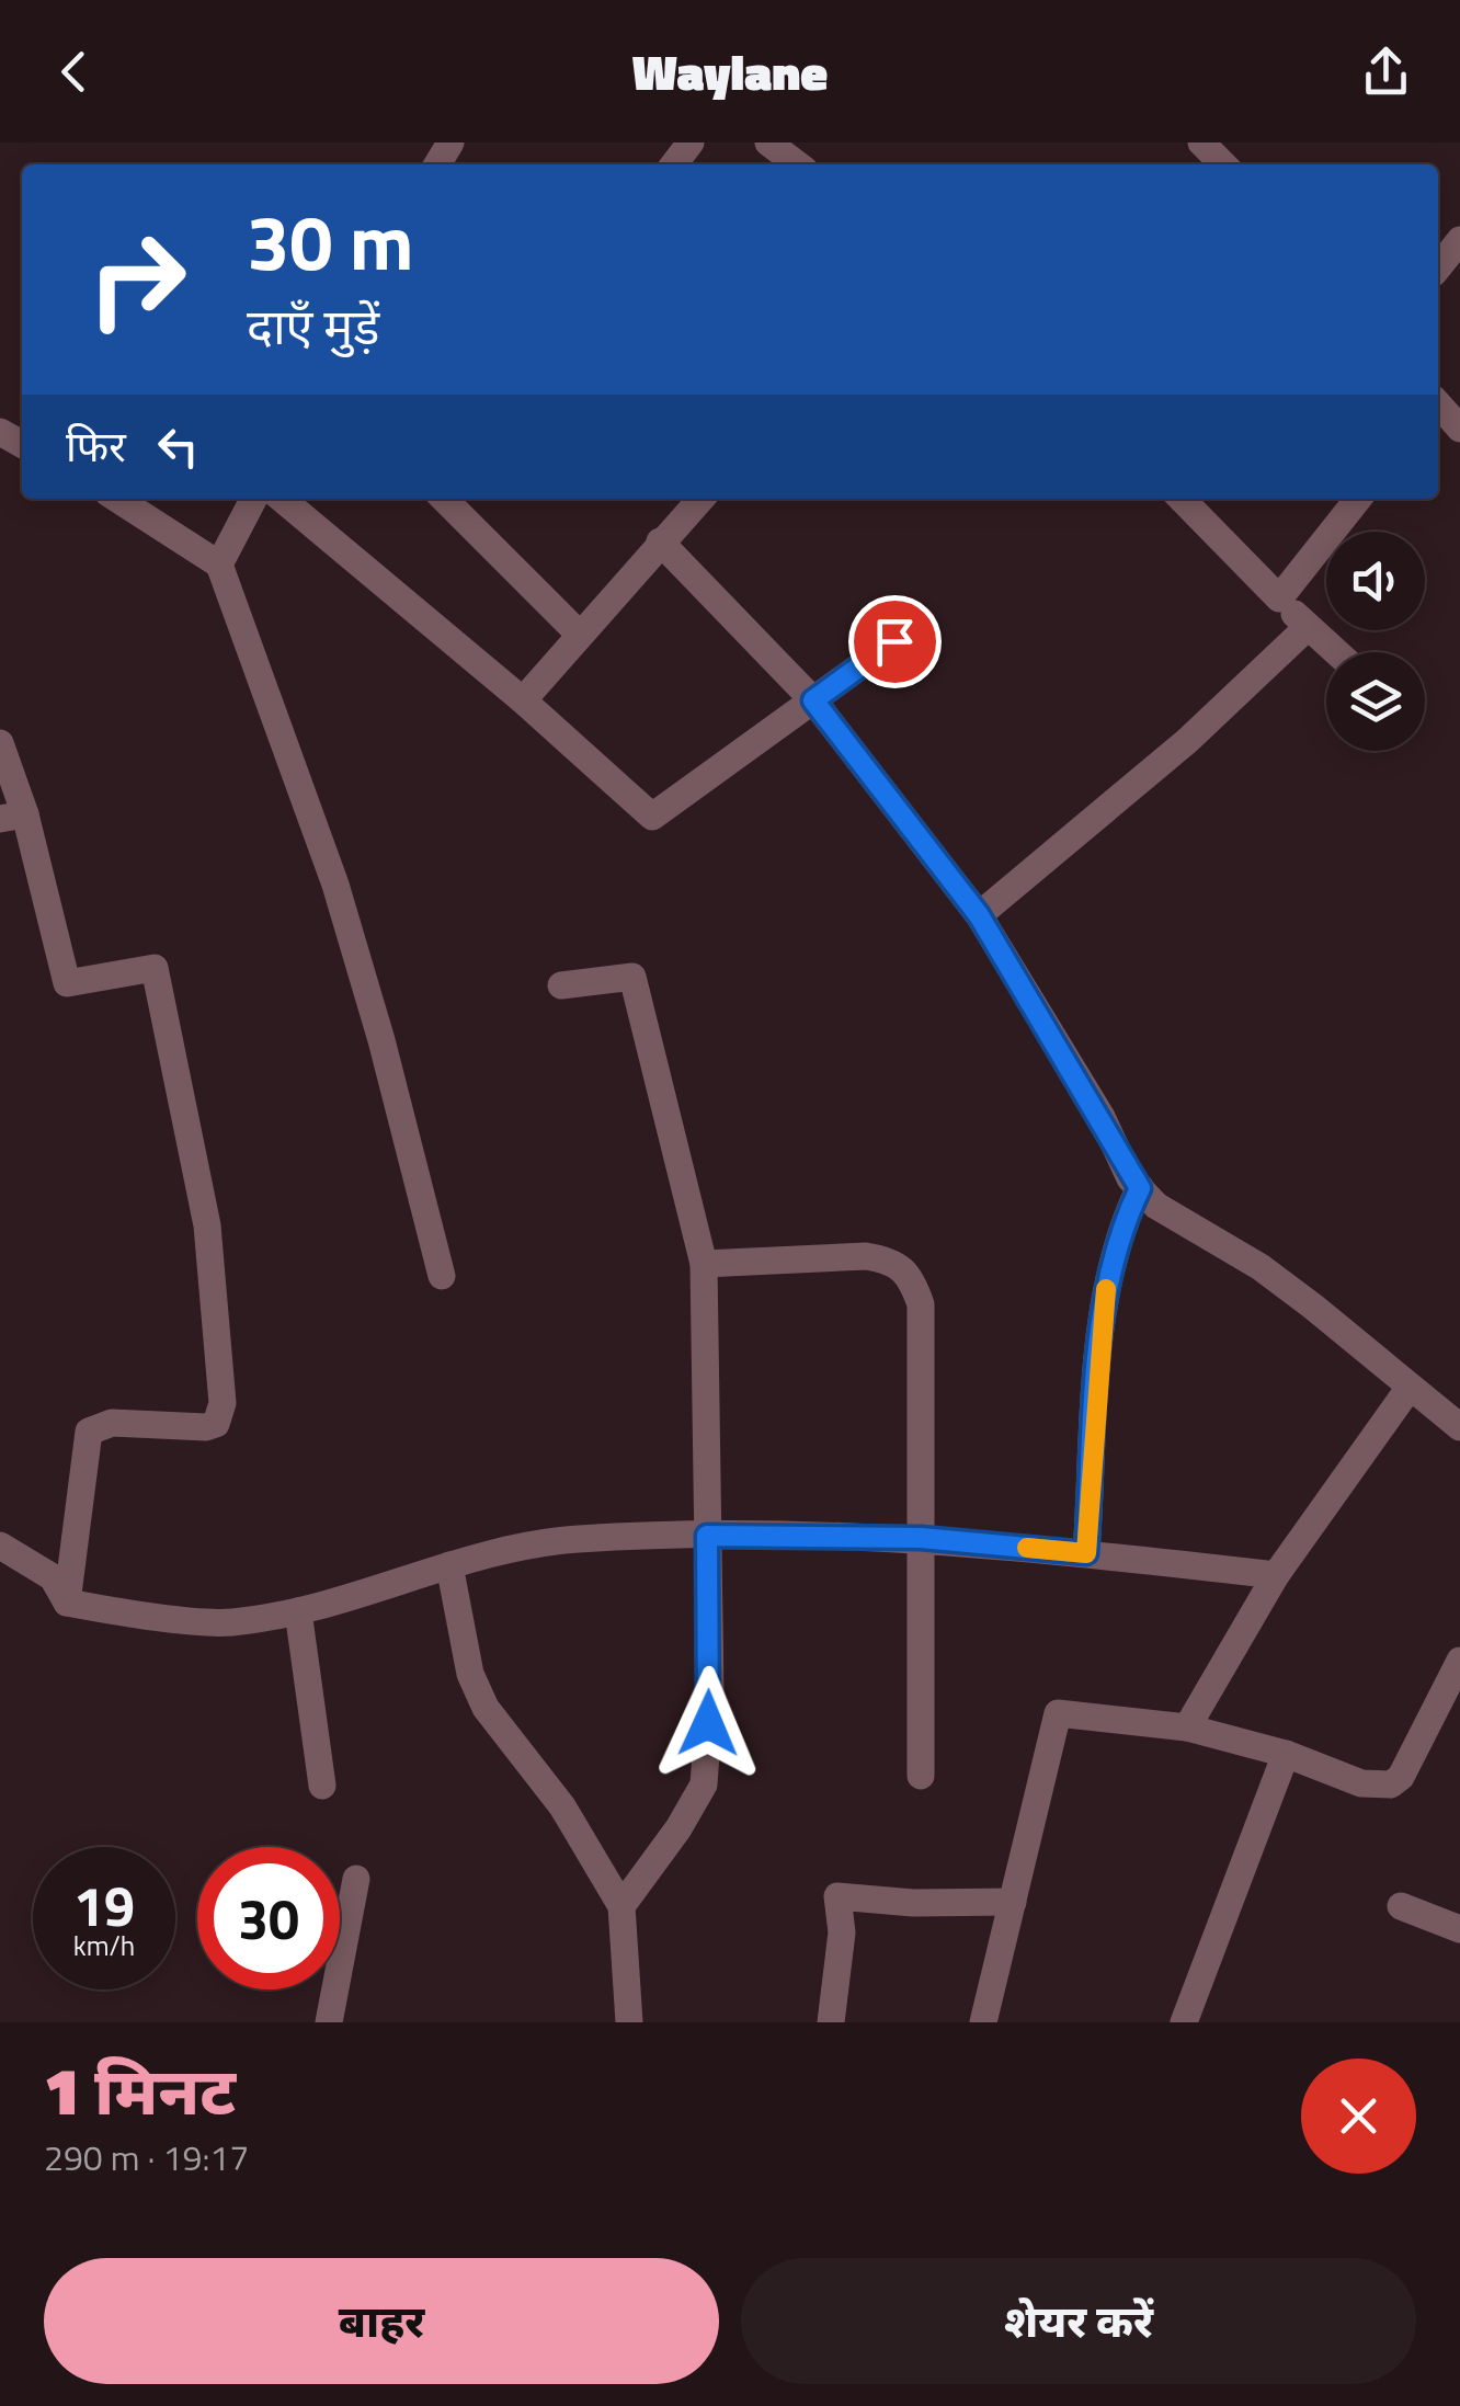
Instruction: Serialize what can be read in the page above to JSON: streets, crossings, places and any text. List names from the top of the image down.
{
  "page": {
    "header": "Waylane",
    "turn": ["30 m", "दाएँ मुड़ें"],
    "then": "फिर",
    "speed": "19 km/h",
    "limit": "30",
    "heading": ["1 मिनट", "290 m · 19:17"],
    "buttons": ["बाहर", "शेयर करें"]
  }
}
